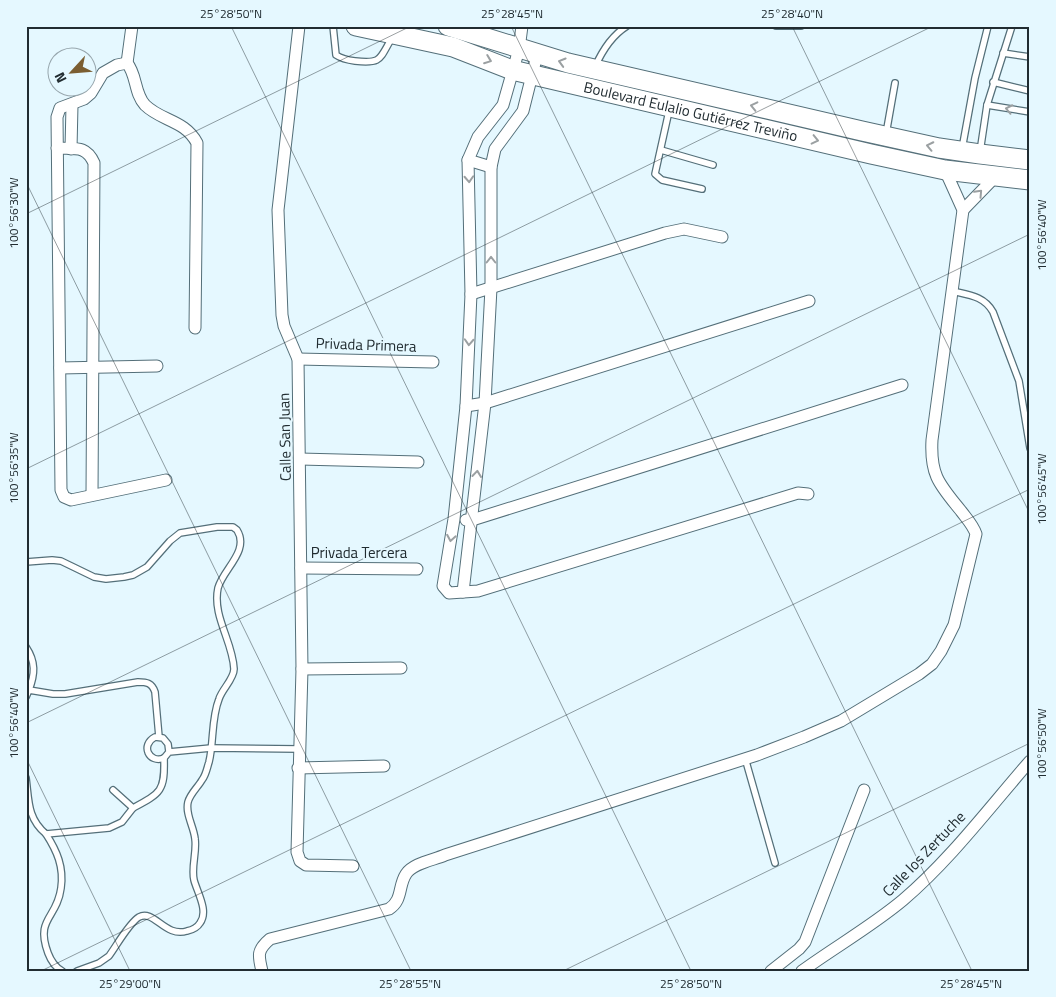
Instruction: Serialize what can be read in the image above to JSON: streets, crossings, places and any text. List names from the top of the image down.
{
  "streets": {
    "main road": ["Boulevard Eulalio Gutiérrez Treviño"],
    "street": [
      "Privada Primera",
      "Calle San Juan",
      "Privada Tercera",
      "Calle los Zertuche"
    ]
  },
  "crossings": [
    ["Privada Primera", "Calle San Juan"],
    ["Calle San Juan", "Privada Tercera"]
  ],
  "north": "bottom left",
  "coordinates": [
    "25°28'50\"N",
    "25°28'45\"N",
    "25°28'40\"N",
    "100°56'30\"W",
    "100°56'40\"W",
    "100°56'35\"W",
    "100°56'45\"W",
    "100°56'50\"W",
    "25°29'00\"N",
    "25°28'55\"N"
  ]
}
